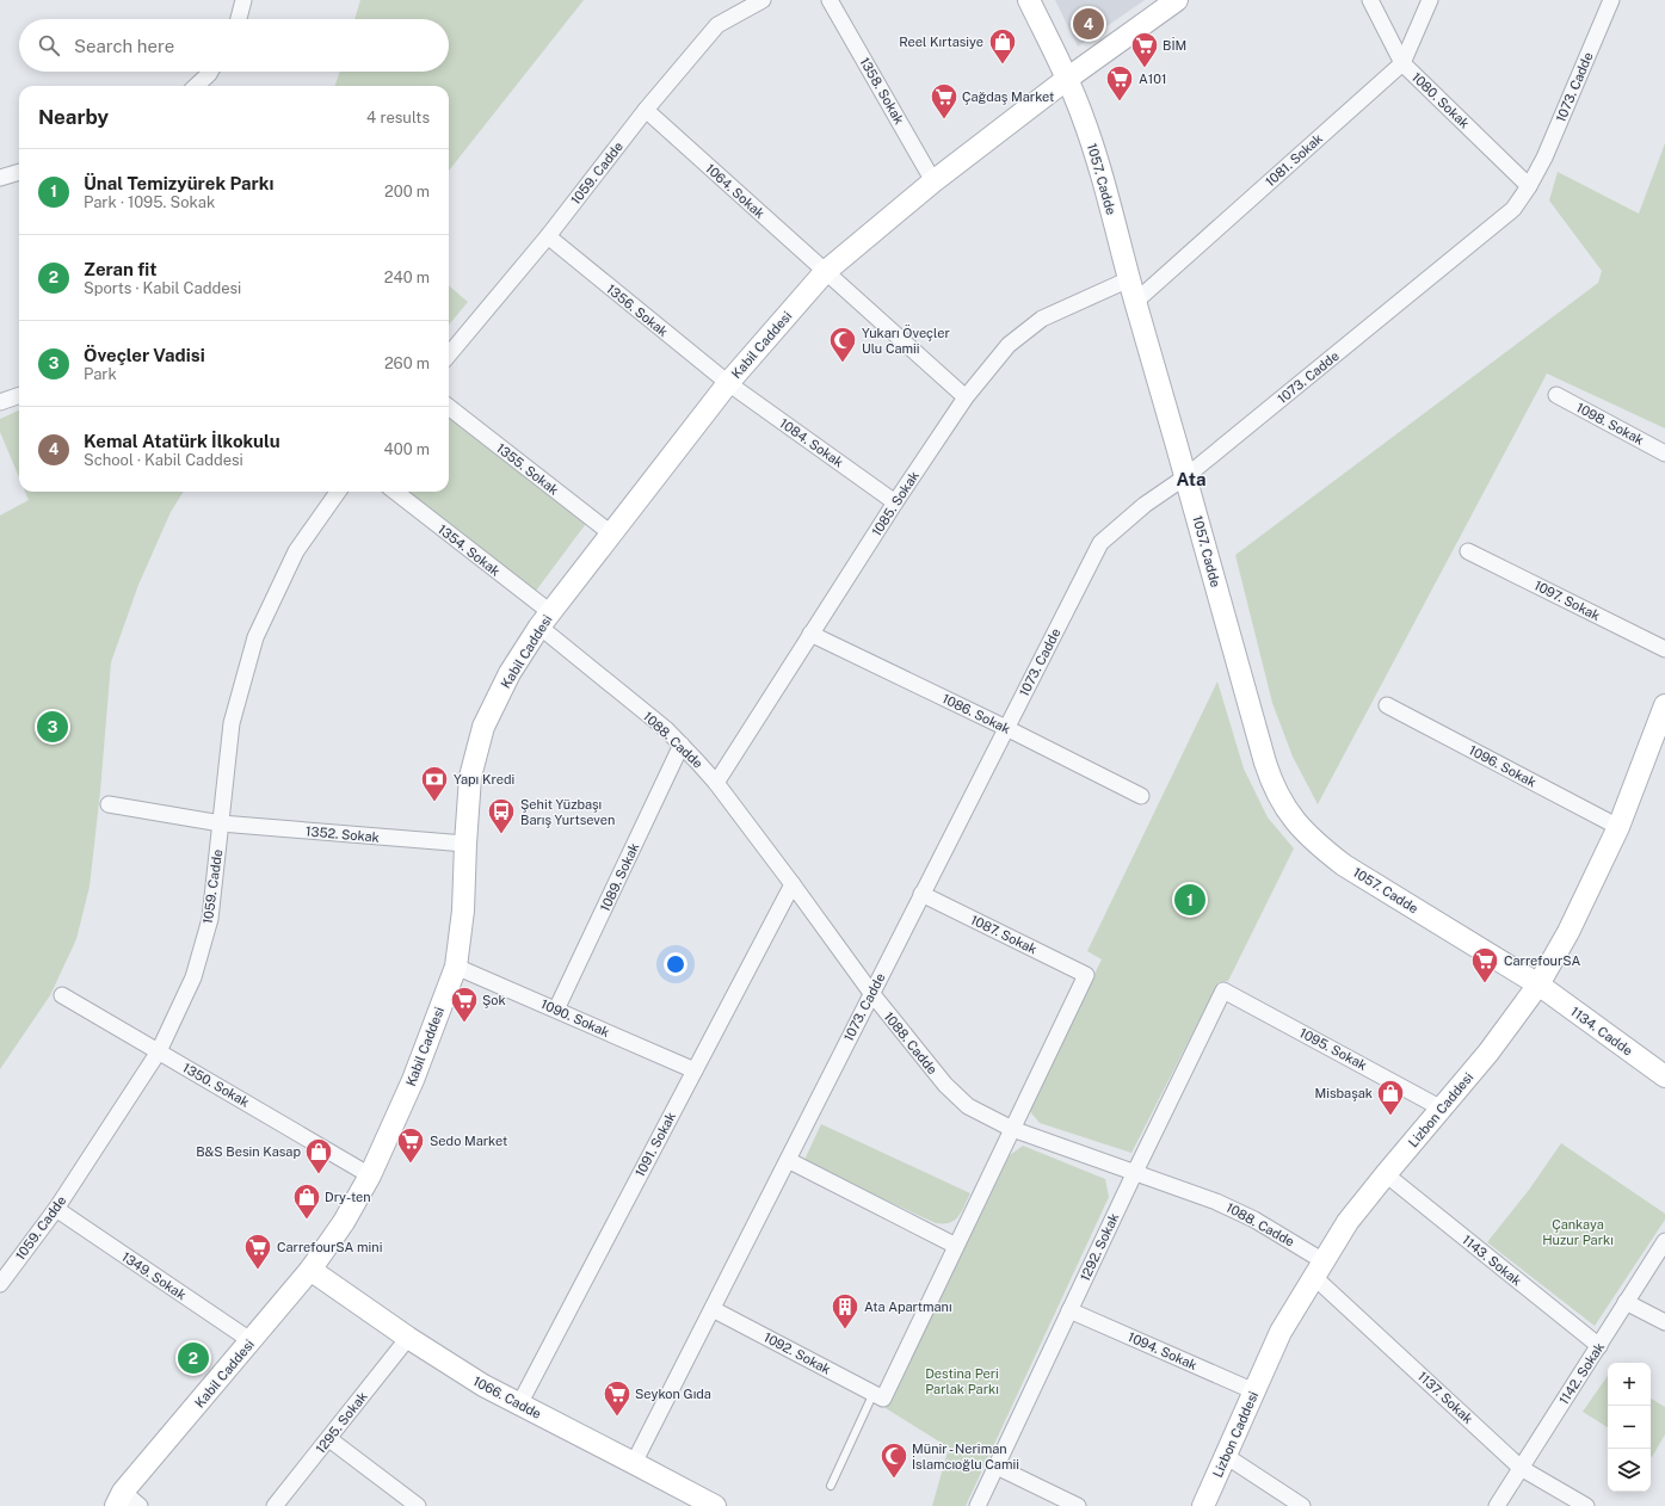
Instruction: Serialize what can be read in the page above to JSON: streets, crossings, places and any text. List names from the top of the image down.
{
  "streets": {
    "main road": [
      "1057. Cadde",
      "Kabil Caddesi",
      "1134. Cadde",
      "Lizbon Caddesi",
      "1066. Cadde"
    ],
    "street": [
      "1073. Cadde",
      "1358. Sokak",
      "1080. Sokak",
      "1081. Sokak",
      "1059. Cadde",
      "1064. Sokak",
      "1356. Sokak",
      "1098. Sokak",
      "1084. Sokak",
      "1355. Sokak",
      "1085. Sokak",
      "1354. Sokak",
      "1097. Sokak",
      "1086. Sokak",
      "1088. Cadde",
      "1096. Sokak",
      "1352. Sokak",
      "1089. Sokak",
      "1087. Sokak",
      "1090. Sokak",
      "1095. Sokak",
      "1350. Sokak",
      "1091. Sokak",
      "1292. Sokak",
      "1143. Sokak",
      "1349. Sokak",
      "1094. Sokak",
      "1092. Sokak",
      "1142. Sokak",
      "1137. Sokak",
      "1295. Sokak"
    ]
  },
  "crossings": [
    ["1073. Cadde", "1080. Sokak"],
    ["1073. Cadde", "1057. Cadde"],
    ["1073. Cadde", "1086. Sokak"],
    ["1073. Cadde", "1088. Cadde"],
    ["1073. Cadde", "1087. Sokak"],
    ["1073. Cadde", "1092. Sokak"],
    ["1073. Cadde", "1066. Cadde"],
    ["1358. Sokak", "Kabil Caddesi"],
    ["1080. Sokak", "1081. Sokak"],
    ["1081. Sokak", "1057. Cadde"],
    ["1059. Cadde", "1064. Sokak"],
    ["1059. Cadde", "1356. Sokak"],
    ["1059. Cadde", "1352. Sokak"],
    ["1059. Cadde", "1350. Sokak"],
    ["1059. Cadde", "1349. Sokak"],
    ["1057. Cadde", "Kabil Caddesi"],
    ["1057. Cadde", "1085. Sokak"],
    ["1057. Cadde", "1134. Cadde"],
    ["1057. Cadde", "Lizbon Caddesi"],
    ["1064. Sokak", "Kabil Caddesi"],
    ["1064. Sokak", "1085. Sokak"],
    ["1356. Sokak", "Kabil Caddesi"],
    ["1356. Sokak", "1084. Sokak"],
    ["Kabil Caddesi", "1084. Sokak"],
    ["Kabil Caddesi", "1355. Sokak"],
    ["Kabil Caddesi", "1354. Sokak"],
    ["Kabil Caddesi", "1088. Cadde"],
    ["Kabil Caddesi", "1352. Sokak"],
    ["Kabil Caddesi", "1090. Sokak"],
    ["Kabil Caddesi", "1350. Sokak"],
    ["Kabil Caddesi", "1349. Sokak"],
    ["Kabil Caddesi", "1066. Cadde"],
    ["1084. Sokak", "1085. Sokak"],
    ["1085. Sokak", "1086. Sokak"],
    ["1085. Sokak", "1088. Cadde"],
    ["1354. Sokak", "1088. Cadde"],
    ["1088. Cadde", "1089. Sokak"],
    ["1088. Cadde", "1087. Sokak"],
    ["1088. Cadde", "Lizbon Caddesi"],
    ["1088. Cadde", "1091. Sokak"],
    ["1088. Cadde", "1292. Sokak"],
    ["1088. Cadde", "1137. Sokak"],
    ["1096. Sokak", "Lizbon Caddesi"],
    ["1089. Sokak", "1090. Sokak"],
    ["1090. Sokak", "1091. Sokak"],
    ["1134. Cadde", "Lizbon Caddesi"],
    ["1095. Sokak", "Lizbon Caddesi"],
    ["1095. Sokak", "1292. Sokak"],
    ["Lizbon Caddesi", "1143. Sokak"],
    ["Lizbon Caddesi", "1094. Sokak"],
    ["Lizbon Caddesi", "1137. Sokak"],
    ["1091. Sokak", "1066. Cadde"],
    ["1292. Sokak", "1094. Sokak"],
    ["1143. Sokak", "1142. Sokak"],
    ["1142. Sokak", "1137. Sokak"],
    ["1066. Cadde", "1295. Sokak"]
  ],
  "districts": ["Ata"],
  "parks": ["Çankaya Huzur Parkı", "Destina Peri Parlak Parkı"],
  "places": {
    "shop": [
      "Reel Kırtasiye",
      "Misbaşak",
      "B&S Besin Kasap",
      "Dry-ten"
    ],
    "supermarket": [
      "BİM",
      "A101",
      "Çağdaş Market",
      "CarrefourSA",
      "Şok",
      "Sedo Market",
      "CarrefourSA mini",
      "Seykon Gıda"
    ],
    "mosque": ["Yukarı Öveçler Ulu Camii", "Münir - Neriman İslamcıoğlu Camii"],
    "bank": ["Yapı Kredi"],
    "bus stop": ["Şehit Yüzbaşı Barış Yurtseven"],
    "building": ["Ata Apartmanı"]
  },
  "page": {
    "pins": [
      "4",
      "3",
      "1",
      "2"
    ],
    "search": "Search here",
    "heading": ["Nearby", "4 results"],
    "list": [
      {
        "mark": "1",
        "name": "Ünal Temizyürek Parkı",
        "note": "Park · 1095. Sokak",
        "value": "200 m"
      },
      {
        "mark": "2",
        "name": "Zeran fit",
        "note": "Sports · Kabil Caddesi",
        "value": "240 m"
      },
      {
        "mark": "3",
        "name": "Öveçler Vadisi",
        "note": "Park",
        "value": "260 m"
      },
      {
        "mark": "4",
        "name": "Kemal Atatürk İlkokulu",
        "note": "School · Kabil Caddesi",
        "value": "400 m"
      }
    ],
    "map_buttons": ["+", "−"]
  }
}
